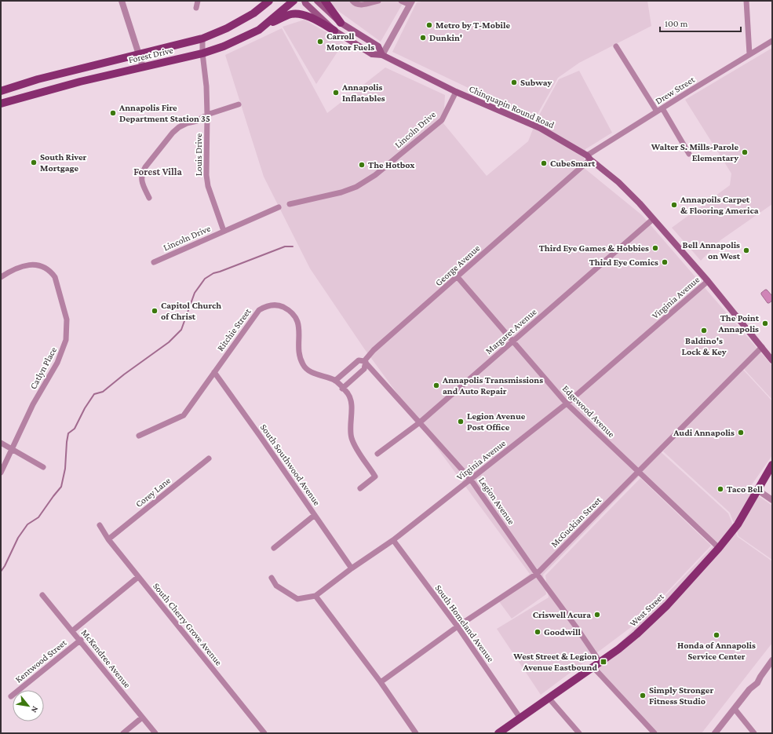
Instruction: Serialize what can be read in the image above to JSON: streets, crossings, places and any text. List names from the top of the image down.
{
  "streets": {
    "main road": ["Forest Drive", "Chinquapin Round Road", "West Street"],
    "street": [
      "Drew Street",
      "Lincoln Drive",
      "Louis Drive",
      "George Avenue",
      "Virginia Avenue",
      "Ritchie Street",
      "Margaret Avenue",
      "Catlyn Place",
      "Edgewood Avenue",
      "South Southwood Avenue",
      "Corey Lane",
      "Legion Avenue",
      "McGuckian Street",
      "South Homeland Avenue",
      "South Cherry Grove Avenue",
      "McKendree Avenue",
      "Kentwood Street"
    ]
  },
  "crossings": [
    ["Forest Drive", "Louis Drive"],
    ["Drew Street", "Chinquapin Round Road"],
    ["Drew Street", "George Avenue"],
    ["Chinquapin Round Road", "Lincoln Drive"],
    ["Chinquapin Round Road", "George Avenue"],
    ["Chinquapin Round Road", "Virginia Avenue"],
    ["Chinquapin Round Road", "Margaret Avenue"],
    ["Chinquapin Round Road", "McGuckian Street"],
    ["Lincoln Drive", "Louis Drive"],
    ["George Avenue", "Ritchie Street"],
    ["George Avenue", "Edgewood Avenue"],
    ["George Avenue", "Legion Avenue"],
    ["Virginia Avenue", "Edgewood Avenue"],
    ["Virginia Avenue", "South Southwood Avenue"],
    ["Virginia Avenue", "Legion Avenue"],
    ["Virginia Avenue", "South Homeland Avenue"],
    ["Ritchie Street", "South Southwood Avenue"],
    ["Margaret Avenue", "Edgewood Avenue"],
    ["Margaret Avenue", "Legion Avenue"],
    ["Edgewood Avenue", "McGuckian Street"],
    ["Edgewood Avenue", "West Street"],
    ["Corey Lane", "South Cherry Grove Avenue"],
    ["Legion Avenue", "McGuckian Street"],
    ["Legion Avenue", "West Street"],
    ["McGuckian Street", "South Homeland Avenue"],
    ["West Street", "South Homeland Avenue"],
    ["South Cherry Grove Avenue", "Kentwood Street"],
    ["McKendree Avenue", "Kentwood Street"]
  ],
  "districts": ["Forest Villa"],
  "places": {
    "other": [
      "Metro by T-Mobile",
      "Dunkin'",
      "Carroll Motor Fuels",
      "Subway",
      "Annapolis Inflatables",
      "Annapolis Fire Department Station 35",
      "Walter S. Mills-Parole Elementary",
      "South River Mortgage",
      "CubeSmart",
      "The Hotbox",
      "Annapoils Carpet & Flooring America",
      "Third Eye Games & Hobbies",
      "Bell Annapolis on West",
      "Third Eye Comics",
      "Capitol Church of Christ",
      "The Point Annapolis",
      "Baldino's Lock & Key",
      "Annapolis Transmissions and Auto Repair",
      "Legion Avenue Post Office",
      "Audi Annapolis",
      "Taco Bell",
      "Criswell Acura",
      "Goodwill",
      "Honda of Annapolis Service Center",
      "Simply Stronger Fitness Studio"
    ],
    "transit": ["West Street & Legion Avenue Eastbound"]
  },
  "scale_bar": "100 m",
  "north": "bottom right"
}
